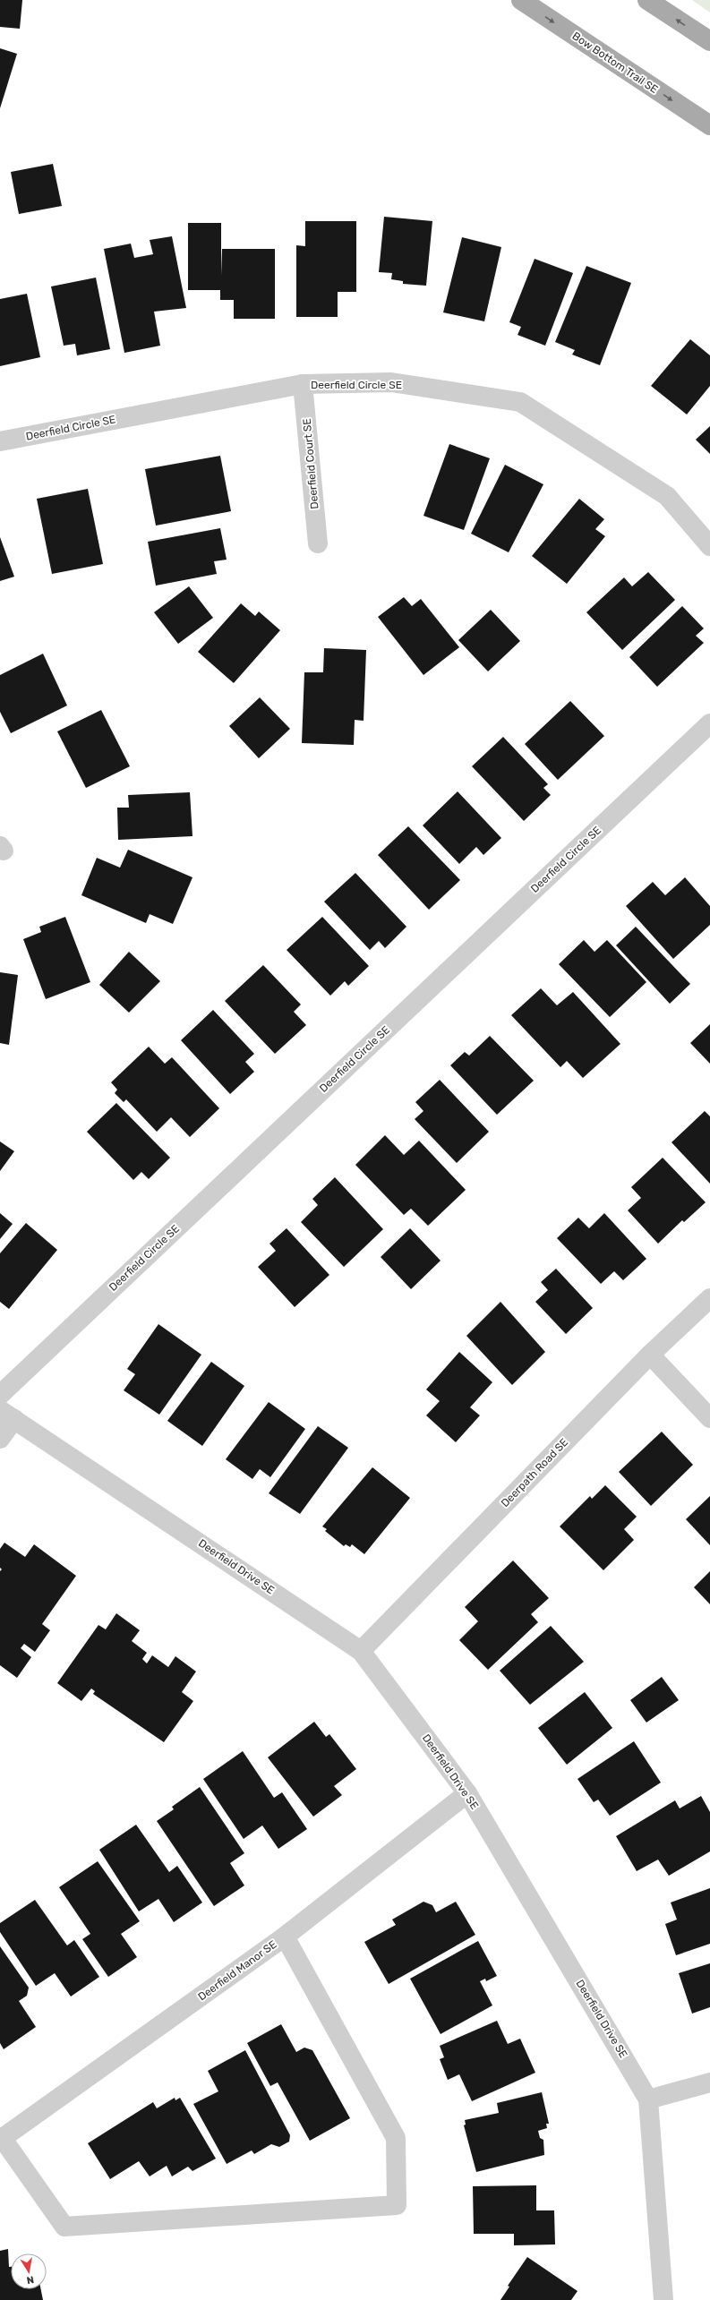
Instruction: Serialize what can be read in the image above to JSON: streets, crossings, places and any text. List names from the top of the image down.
{
  "streets": {
    "main road": ["Bow Bottom Trail SE"],
    "street": [
      "Deerfield Circle SE",
      "Deerfield Court SE",
      "Deerpath Road SE",
      "Deerfield Drive SE",
      "Deerfield Manor SE"
    ]
  },
  "crossings": [
    ["Deerfield Circle SE", "Deerfield Court SE"],
    ["Deerpath Road SE", "Deerfield Drive SE"],
    ["Deerfield Drive SE", "Deerfield Manor SE"]
  ],
  "north": "bottom"
}
